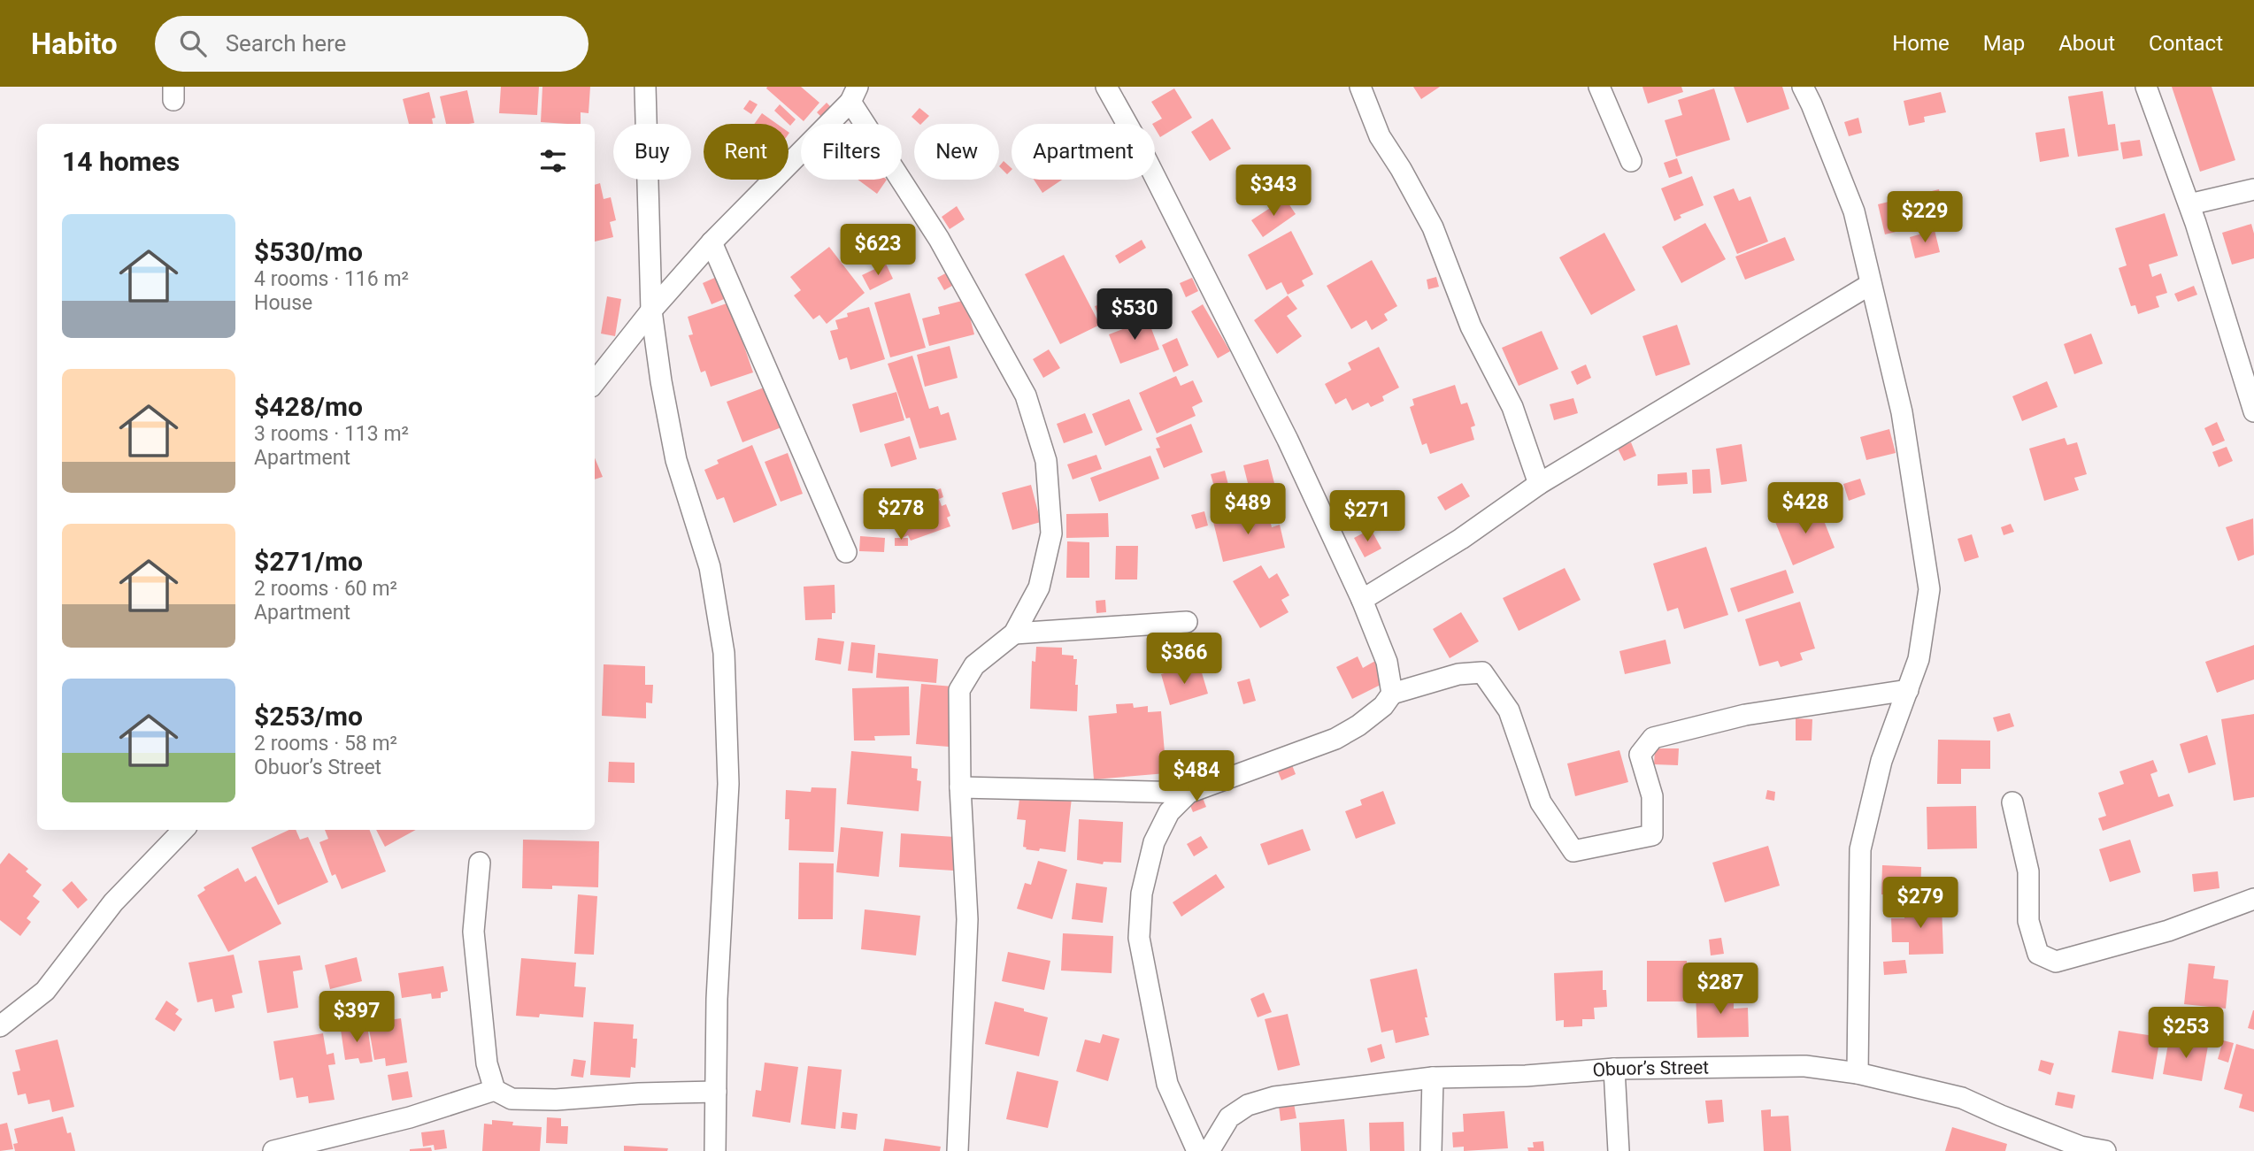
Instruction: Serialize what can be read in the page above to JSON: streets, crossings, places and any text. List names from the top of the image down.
{
  "streets": {
    "street": ["Obuor’s Street"]
  },
  "page": {
    "header": "Habito",
    "search": "Search here",
    "nav": [
      "Home",
      "Map",
      "About",
      "Contact"
    ],
    "chip": [
      "Buy",
      "Rent",
      "Filters",
      "New",
      "Apartment"
    ],
    "heading": "14 homes",
    "price": [
      "$343",
      "$229",
      "$623",
      "$530",
      "$428",
      "$489",
      "$278",
      "$271",
      "$366",
      "$484",
      "$279",
      "$287",
      "$397",
      "$253"
    ],
    "list": [
      {
        "name": "$530/mo",
        "note": "4 rooms · 116 m² · House"
      },
      {
        "name": "$428/mo",
        "note": "3 rooms · 113 m² · Apartment"
      },
      {
        "name": "$271/mo",
        "note": "2 rooms · 60 m² · Apartment"
      },
      {
        "name": "$253/mo",
        "note": "2 rooms · 58 m² · Obuor’s Street"
      }
    ]
  }
}
